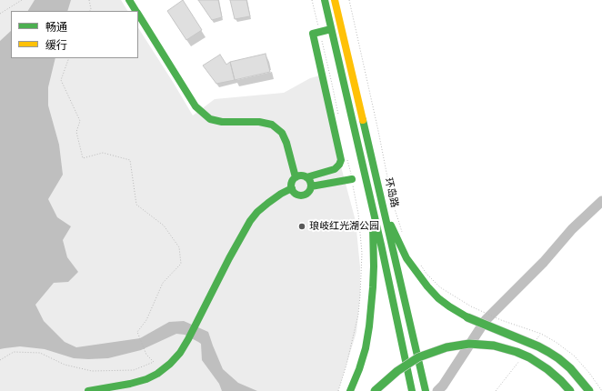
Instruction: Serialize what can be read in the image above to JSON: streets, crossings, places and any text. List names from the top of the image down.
{
  "streets": {
    "main road": ["环岛路"]
  },
  "places": ["琅岐红光湖公园"],
  "legend": ["畅通", "缓行"]
}
